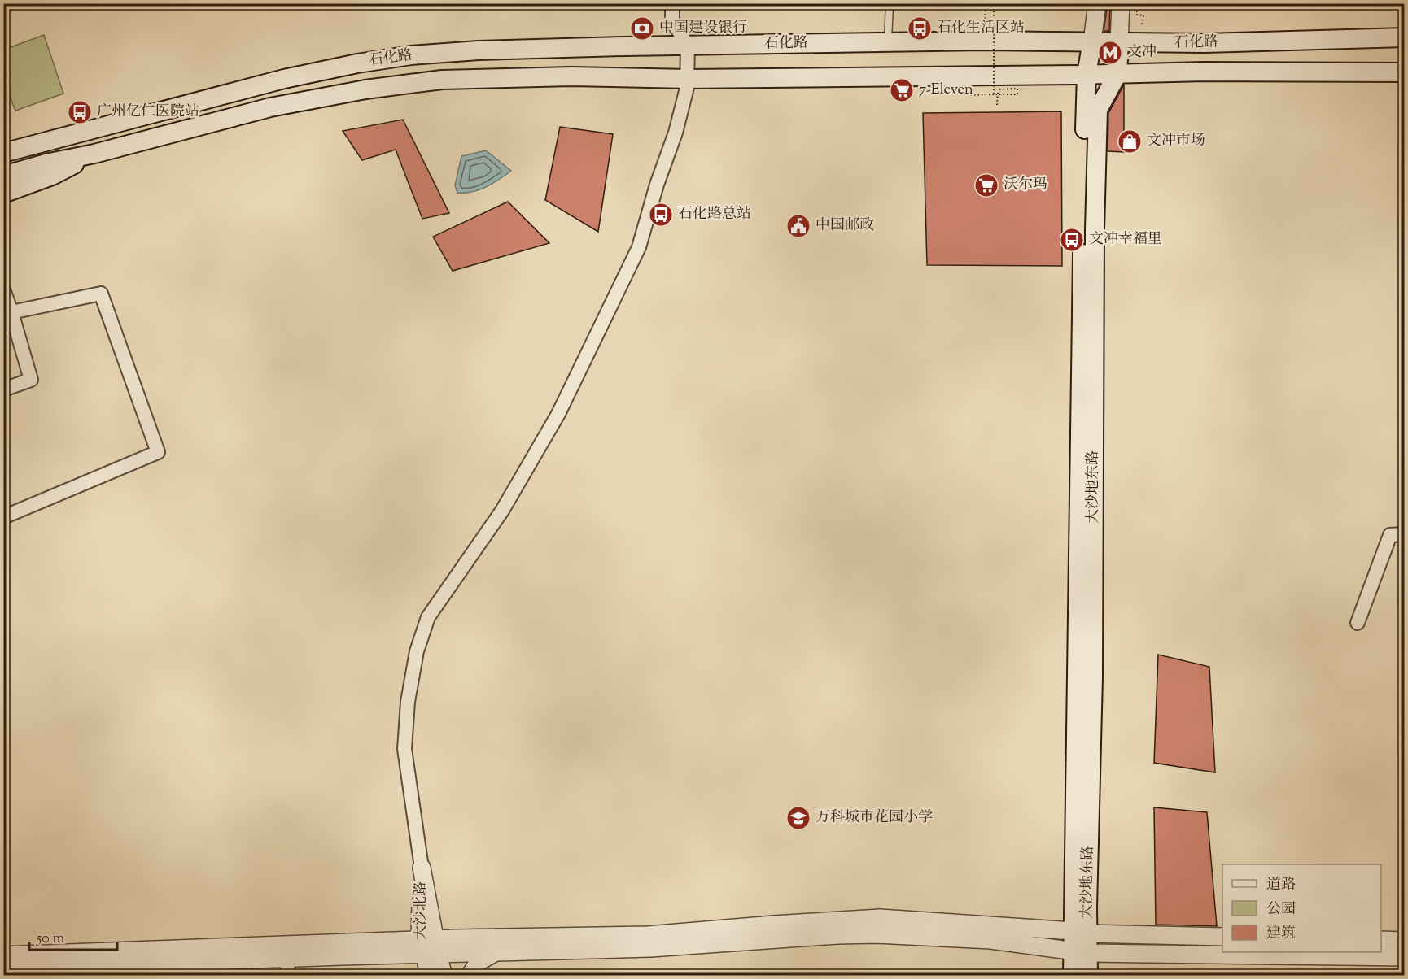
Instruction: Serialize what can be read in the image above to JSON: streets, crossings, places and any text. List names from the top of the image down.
{
  "streets": {
    "main road": ["石化路", "大沙地东路"],
    "street": ["大沙北路"]
  },
  "crossings": [
    ["石化路", "大沙地东路"]
  ],
  "places": {
    "bank": ["中国建设银行"],
    "bus stop": [
      "石化生活区站",
      "广州亿仁医院站",
      "石化路总站",
      "文冲幸福里"
    ],
    "metro station": ["文冲"],
    "supermarket": ["7-Eleven", "沃尔玛"],
    "shop": ["文冲市场"],
    "public building": ["中国邮政"],
    "school or university": ["万科城市花园小学"]
  },
  "legend": ["道路", "公园", "建筑"],
  "scale_bar": "50 m"
}
